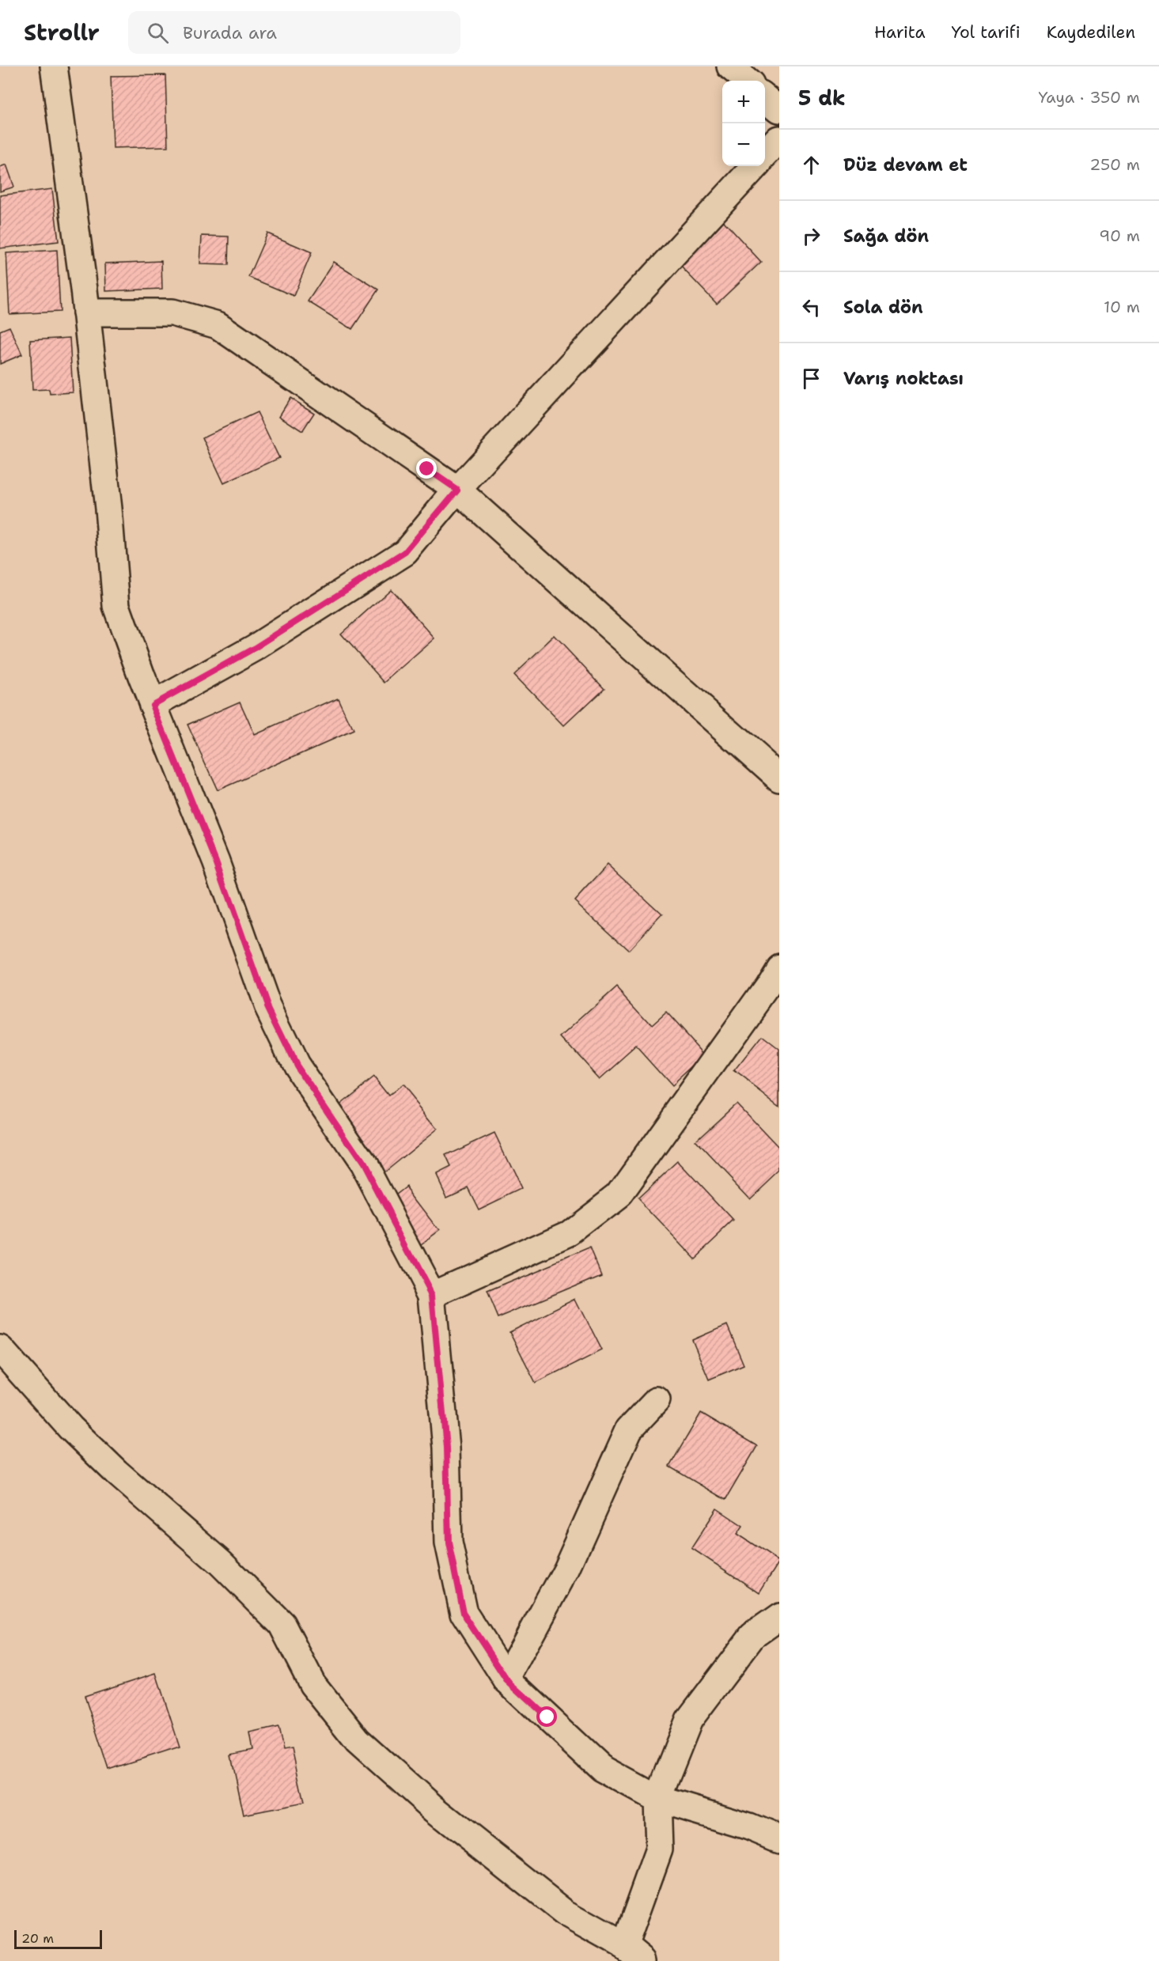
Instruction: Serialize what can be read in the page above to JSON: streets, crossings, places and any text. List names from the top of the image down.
{
  "scale_bar": "20 m",
  "page": {
    "header": "Strollr",
    "search": "Burada ara",
    "nav": ["Harita", "Yol tarifi", "Kaydedilen"],
    "heading": ["5 dk", "Yaya · 350 m"],
    "map_buttons": ["+", "−"],
    "list": [
      ["Düz devam et", "250 m"],
      ["Sağa dön", "90 m"],
      ["Sola dön", "10 m"],
      "Varış noktası"
    ],
    "scale": "20 m"
  }
}
